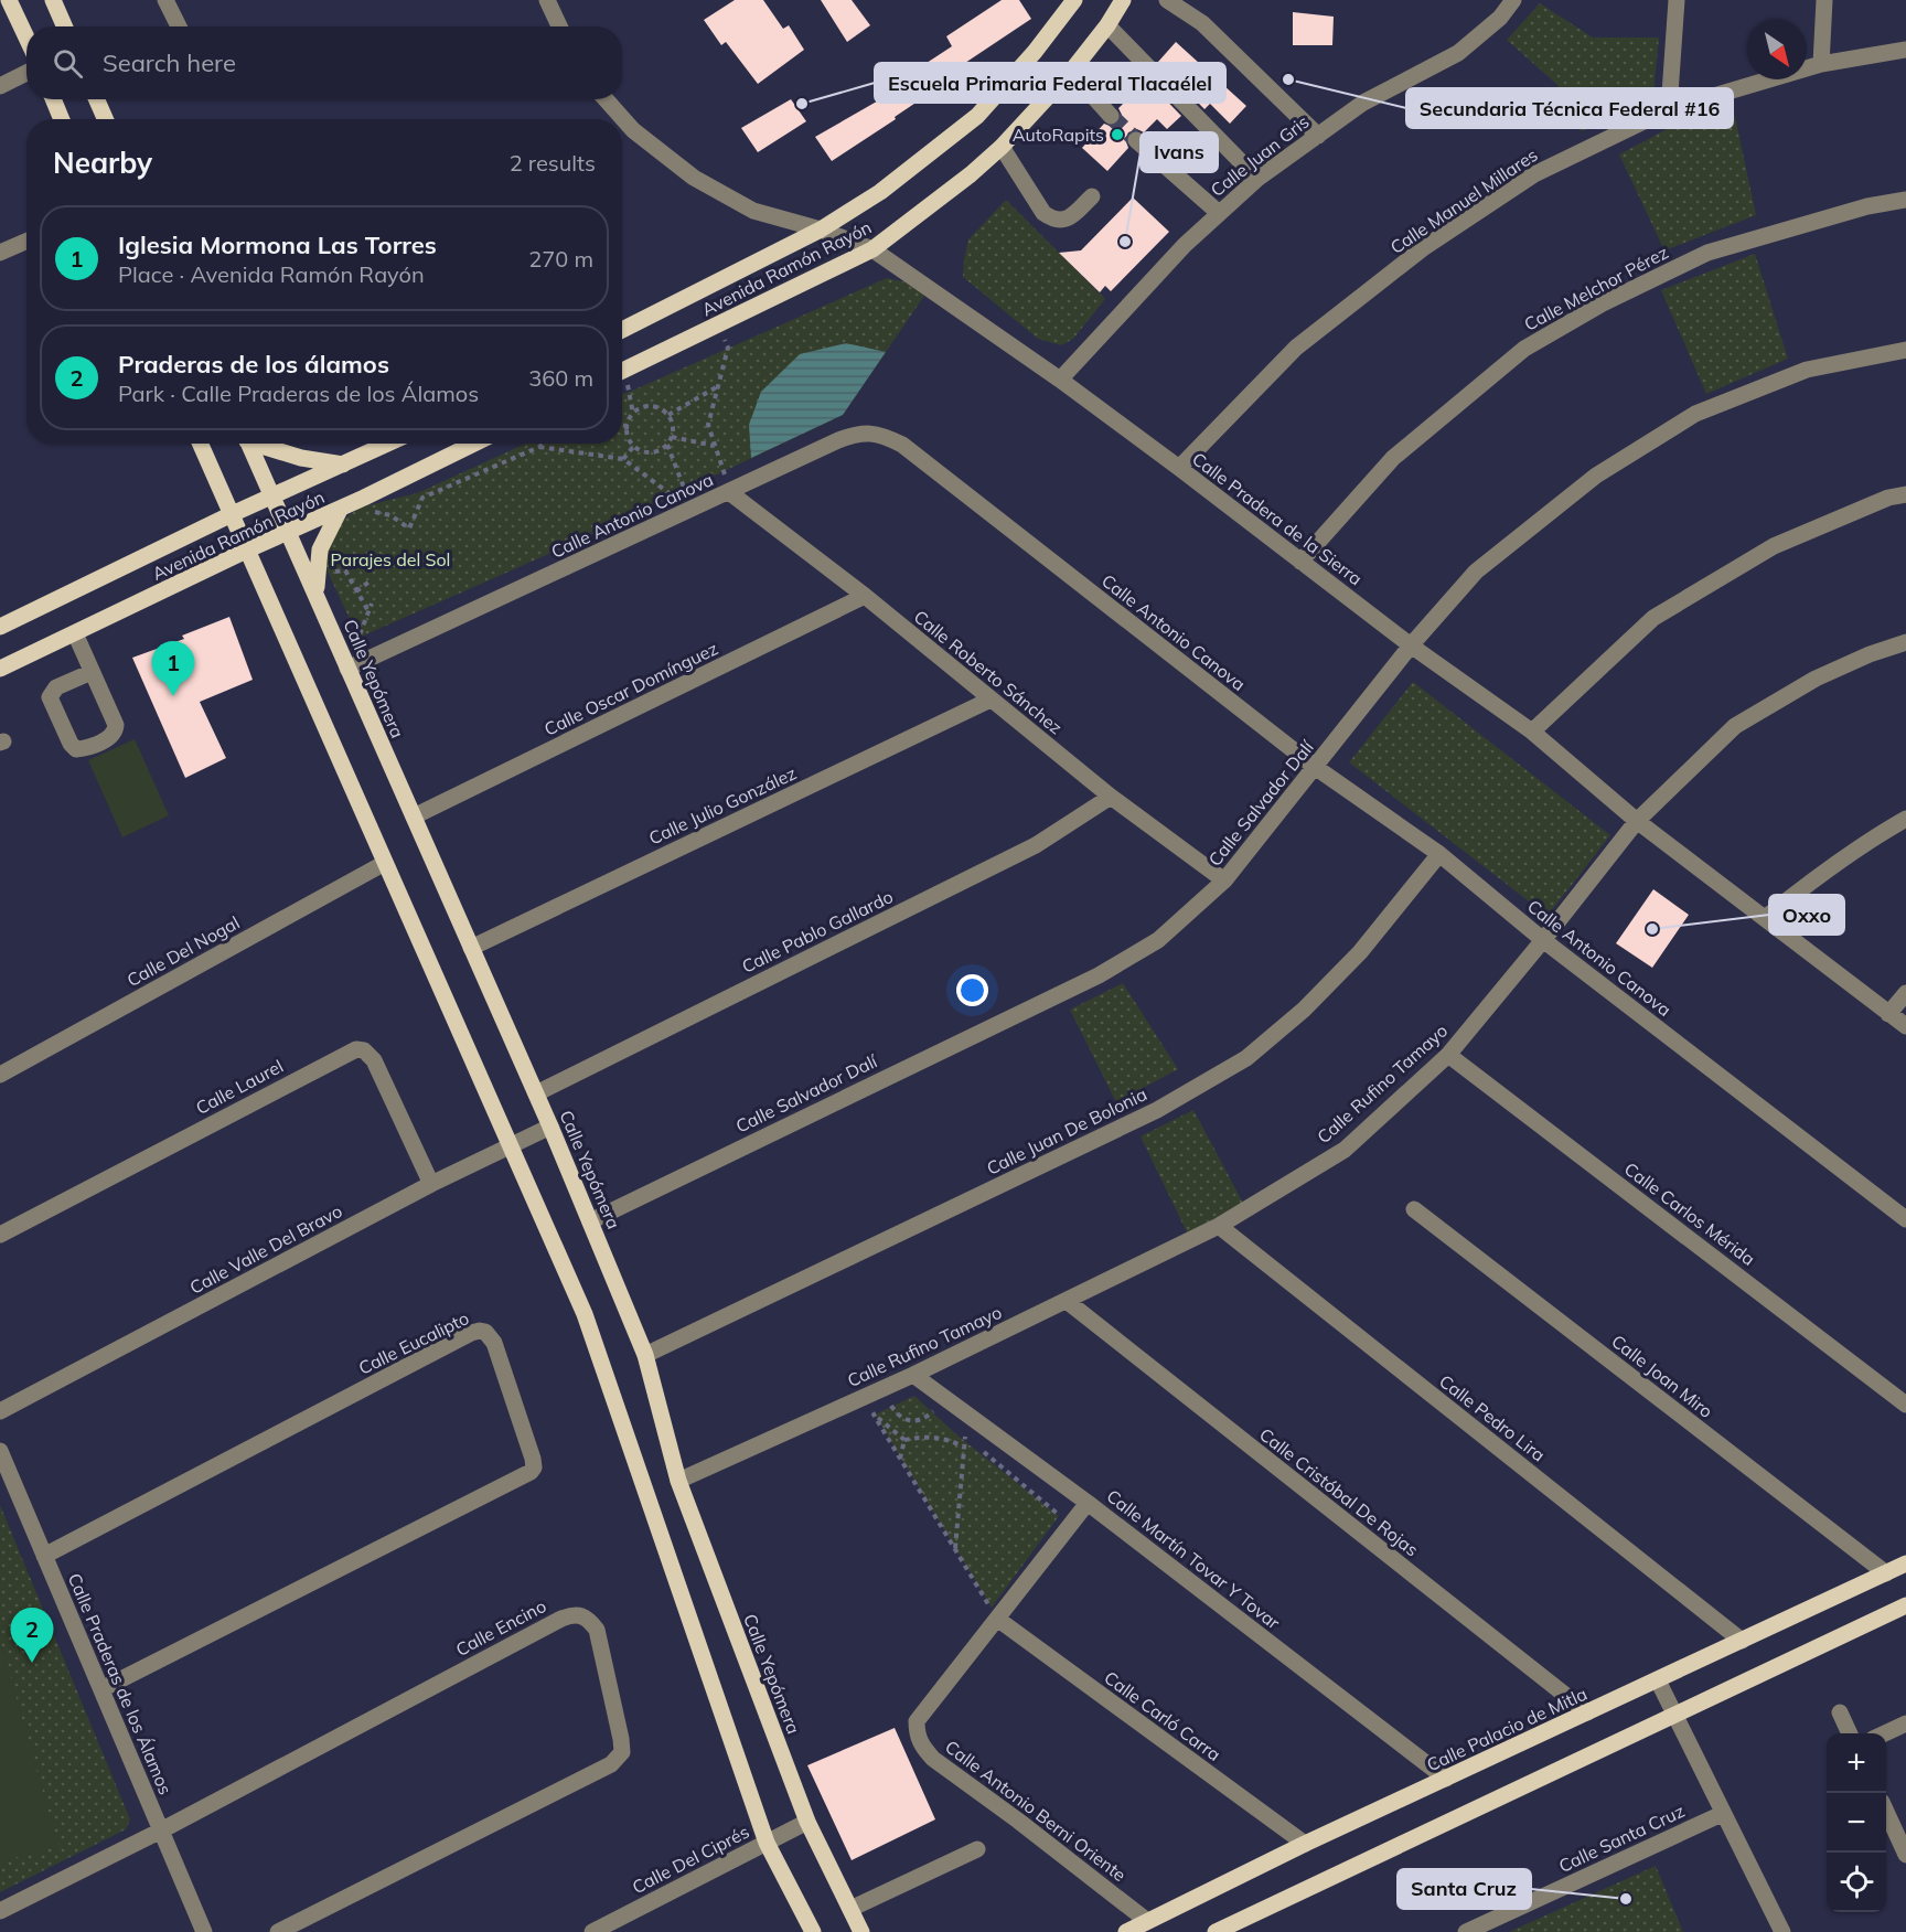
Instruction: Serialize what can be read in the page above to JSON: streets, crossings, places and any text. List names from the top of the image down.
{
  "streets": {
    "main road": ["Avenida Ramón Rayón", "Calle Yepómera", "Calle Palacio de Mitla"],
    "street": [
      "Calle Juan Gris",
      "Calle Manuel Millares",
      "Calle Melchor Pérez",
      "Calle Antonio Canova",
      "Calle Pradera de la Sierra",
      "Calle Roberto Sánchez",
      "Calle Oscar Domínguez",
      "Calle Salvador Dalí",
      "Calle Julio González",
      "Calle Pablo Gallardo",
      "Calle Del Nogal",
      "Calle Rufino Tamayo",
      "Calle Laurel",
      "Calle Juan De Bolonia",
      "Calle Carlos Mérida",
      "Calle Valle Del Bravo",
      "Calle Eucalipto",
      "Calle Joan Miro",
      "Calle Pedro Lira",
      "Calle Cristóbal De Rojas",
      "Calle Martín Tovar Y Tovar",
      "Calle Encino",
      "Calle Praderas de los Álamos",
      "Calle Carló Carra",
      "Calle Antonio Berni Oriente",
      "Calle Santa Cruz",
      "Calle Del Ciprés"
    ]
  },
  "crossings": [
    ["Calle Juan Gris", "Calle Pradera de la Sierra"],
    ["Calle Manuel Millares", "Calle Pradera de la Sierra"],
    ["Avenida Ramón Rayón", "Calle Pradera de la Sierra"],
    ["Avenida Ramón Rayón", "Calle Yepómera"],
    ["Calle Melchor Pérez", "Calle Pradera de la Sierra"],
    ["Calle Antonio Canova", "Calle Roberto Sánchez"],
    ["Calle Antonio Canova", "Calle Yepómera"],
    ["Calle Antonio Canova", "Calle Salvador Dalí"],
    ["Calle Antonio Canova", "Calle Rufino Tamayo"],
    ["Calle Antonio Canova", "Calle Juan De Bolonia"],
    ["Calle Pradera de la Sierra", "Calle Salvador Dalí"],
    ["Calle Pradera de la Sierra", "Calle Rufino Tamayo"],
    ["Calle Roberto Sánchez", "Calle Oscar Domínguez"],
    ["Calle Roberto Sánchez", "Calle Salvador Dalí"],
    ["Calle Roberto Sánchez", "Calle Julio González"],
    ["Calle Roberto Sánchez", "Calle Pablo Gallardo"],
    ["Calle Yepómera", "Calle Oscar Domínguez"],
    ["Calle Yepómera", "Calle Salvador Dalí"],
    ["Calle Yepómera", "Calle Julio González"],
    ["Calle Yepómera", "Calle Pablo Gallardo"],
    ["Calle Yepómera", "Calle Rufino Tamayo"],
    ["Calle Yepómera", "Calle Juan De Bolonia"],
    ["Calle Yepómera", "Calle Valle Del Bravo"],
    ["Calle Yepómera", "Calle Del Ciprés"],
    ["Calle Rufino Tamayo", "Calle Carlos Mérida"],
    ["Calle Rufino Tamayo", "Calle Pedro Lira"],
    ["Calle Rufino Tamayo", "Calle Cristóbal De Rojas"],
    ["Calle Rufino Tamayo", "Calle Martín Tovar Y Tovar"],
    ["Calle Laurel", "Calle Valle Del Bravo"],
    ["Calle Eucalipto", "Calle Praderas de los Álamos"],
    ["Calle Joan Miro", "Calle Palacio de Mitla"],
    ["Calle Pedro Lira", "Calle Palacio de Mitla"],
    ["Calle Cristóbal De Rojas", "Calle Palacio de Mitla"],
    ["Calle Martín Tovar Y Tovar", "Calle Palacio de Mitla"],
    ["Calle Martín Tovar Y Tovar", "Calle Antonio Berni Oriente"],
    ["Calle Encino", "Calle Praderas de los Álamos"],
    ["Calle Carló Carra", "Calle Palacio de Mitla"],
    ["Calle Carló Carra", "Calle Antonio Berni Oriente"],
    ["Calle Palacio de Mitla", "Calle Antonio Berni Oriente"]
  ],
  "parks": ["Parajes del Sol"],
  "places": [
    "Secundaria Técnica Federal #16",
    "Escuela Primaria Federal Tlacaélel",
    "AutoRapits",
    "Ivans",
    "Oxxo",
    "Santa Cruz"
  ],
  "north": "bottom right",
  "page": {
    "search": "Search here",
    "heading": ["Nearby", "2 results"],
    "list": [
      {
        "mark": "1",
        "name": "Iglesia Mormona Las Torres",
        "note": "Place · Avenida Ramón Rayón",
        "value": "270 m"
      },
      {
        "mark": "2",
        "name": "Praderas de los álamos",
        "note": "Park · Calle Praderas de los Álamos",
        "value": "360 m"
      }
    ],
    "pins": ["1", "2"],
    "map_buttons": ["+", "−"]
  }
}
